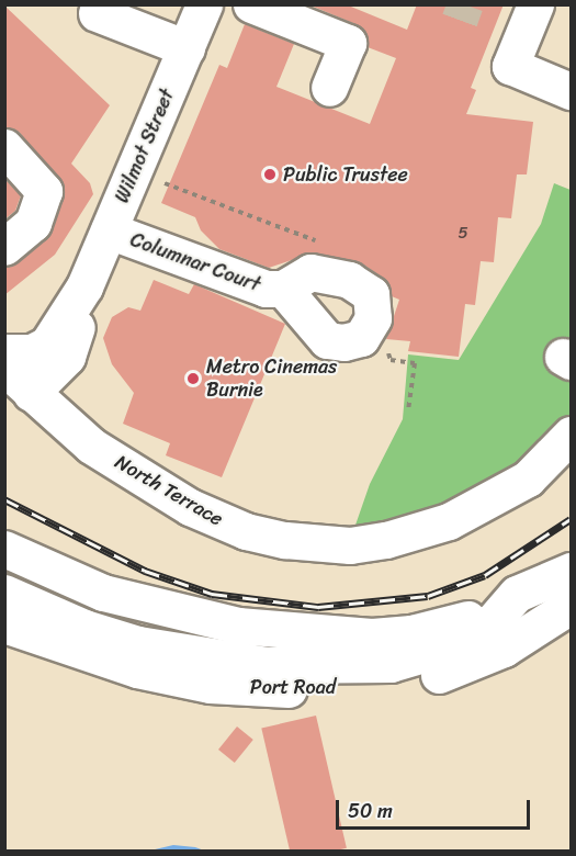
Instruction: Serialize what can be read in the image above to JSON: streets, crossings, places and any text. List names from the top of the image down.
{
  "streets": {
    "street": [
      "Wilmot Street",
      "Columnar Court",
      "North Terrace",
      "Port Road"
    ]
  },
  "crossings": [
    ["Wilmot Street", "Columnar Court"],
    ["Wilmot Street", "North Terrace"]
  ],
  "places": ["Public Trustee", "Metro Cinemas Burnie"],
  "house_numbers": ["5"],
  "scale_bar": "50 m"
}
